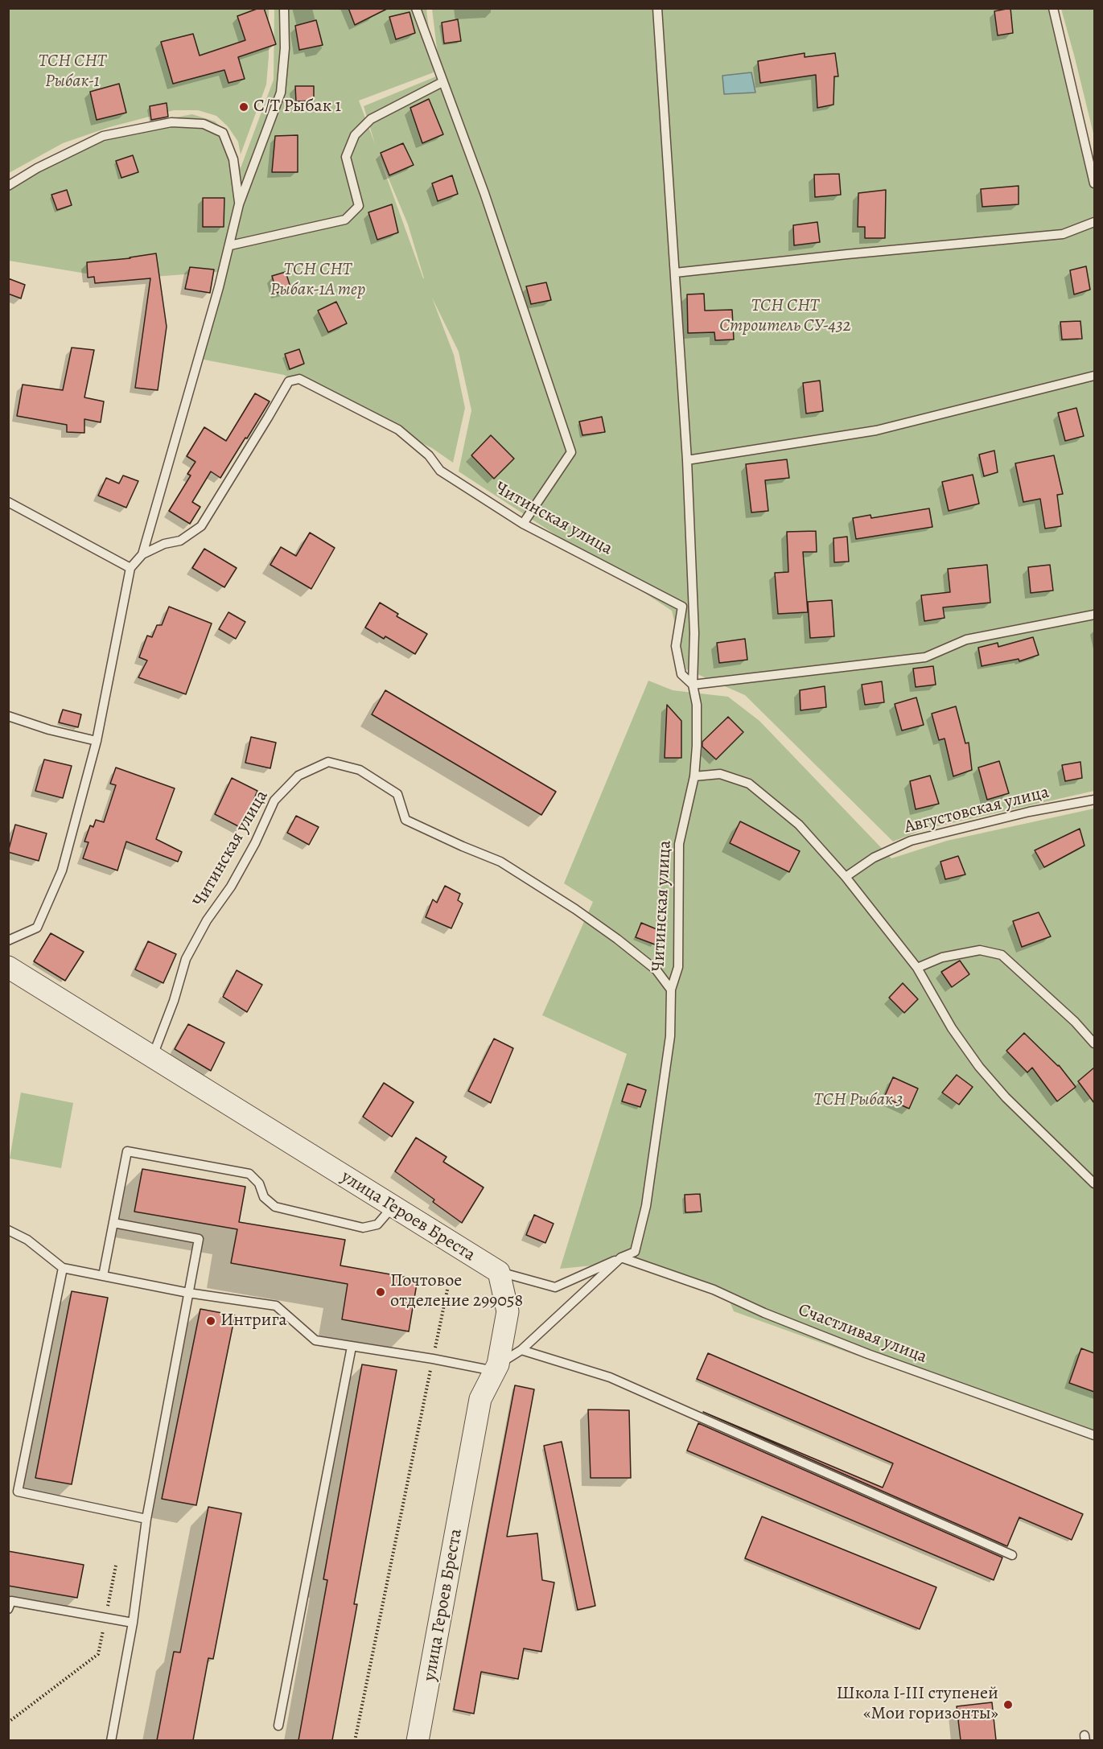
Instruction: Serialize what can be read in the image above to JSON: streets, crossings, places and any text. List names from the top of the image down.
{
  "streets": {
    "street": ["улица Героев Бреста"],
    "lane": ["Читинская улица", "Августовская улица", "Счастливая улица"]
  },
  "crossings": [
    ["Читинская улица", "улица Героев Бреста"]
  ],
  "parks": [
    "ТСН СНТ Рыбак-1",
    "ТСН СНТ Рыбак-1А тер",
    "ТСН СНТ Строитель СУ-432",
    "ТСН Рыбак 3"
  ],
  "places": [
    "С/Т Рыбак 1",
    "Почтовое отделение 299058",
    "Интрига",
    "Школа I-III ступеней «Мои горизонты»"
  ]
}
